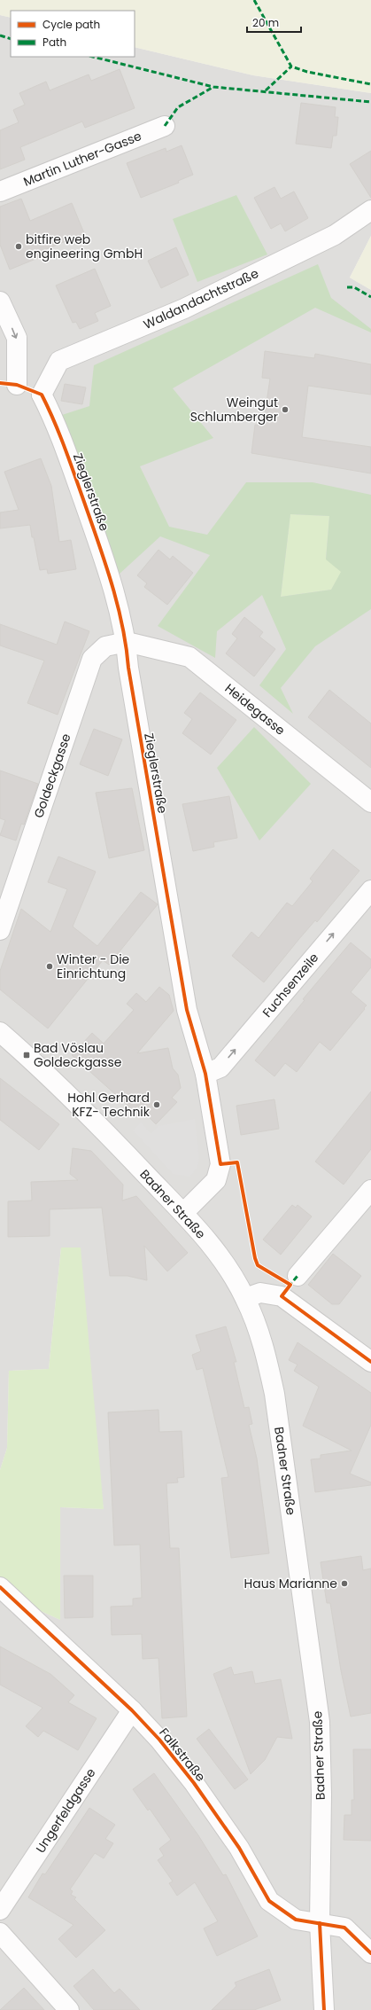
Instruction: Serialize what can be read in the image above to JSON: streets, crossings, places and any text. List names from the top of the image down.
{
  "streets": {
    "street": [
      "Martin Luther-Gasse",
      "Waldandachtstraße",
      "Zieglerstraße",
      "Heidegasse",
      "Goldeckgasse",
      "Fuchsenzeile",
      "Badner Straße",
      "Falkstraße",
      "Ungerfeldgasse"
    ]
  },
  "crossings": [
    ["Waldandachtstraße", "Zieglerstraße"],
    ["Zieglerstraße", "Heidegasse"],
    ["Zieglerstraße", "Goldeckgasse"],
    ["Zieglerstraße", "Fuchsenzeile"],
    ["Zieglerstraße", "Badner Straße"],
    ["Heidegasse", "Goldeckgasse"],
    ["Badner Straße", "Falkstraße"],
    ["Falkstraße", "Ungerfeldgasse"]
  ],
  "one_way": ["Fuchsenzeile"],
  "places": {
    "other": [
      "bitfire web engineering GmbH",
      "Weingut Schlumberger",
      "Winter - Die Einrichtung",
      "Hohl Gerhard KFZ- Technik",
      "Haus Marianne"
    ],
    "transit": ["Bad Vöslau Goldeckgasse"]
  },
  "legend": ["Cycle path", "Path"],
  "scale_bar": "20 m"
}
